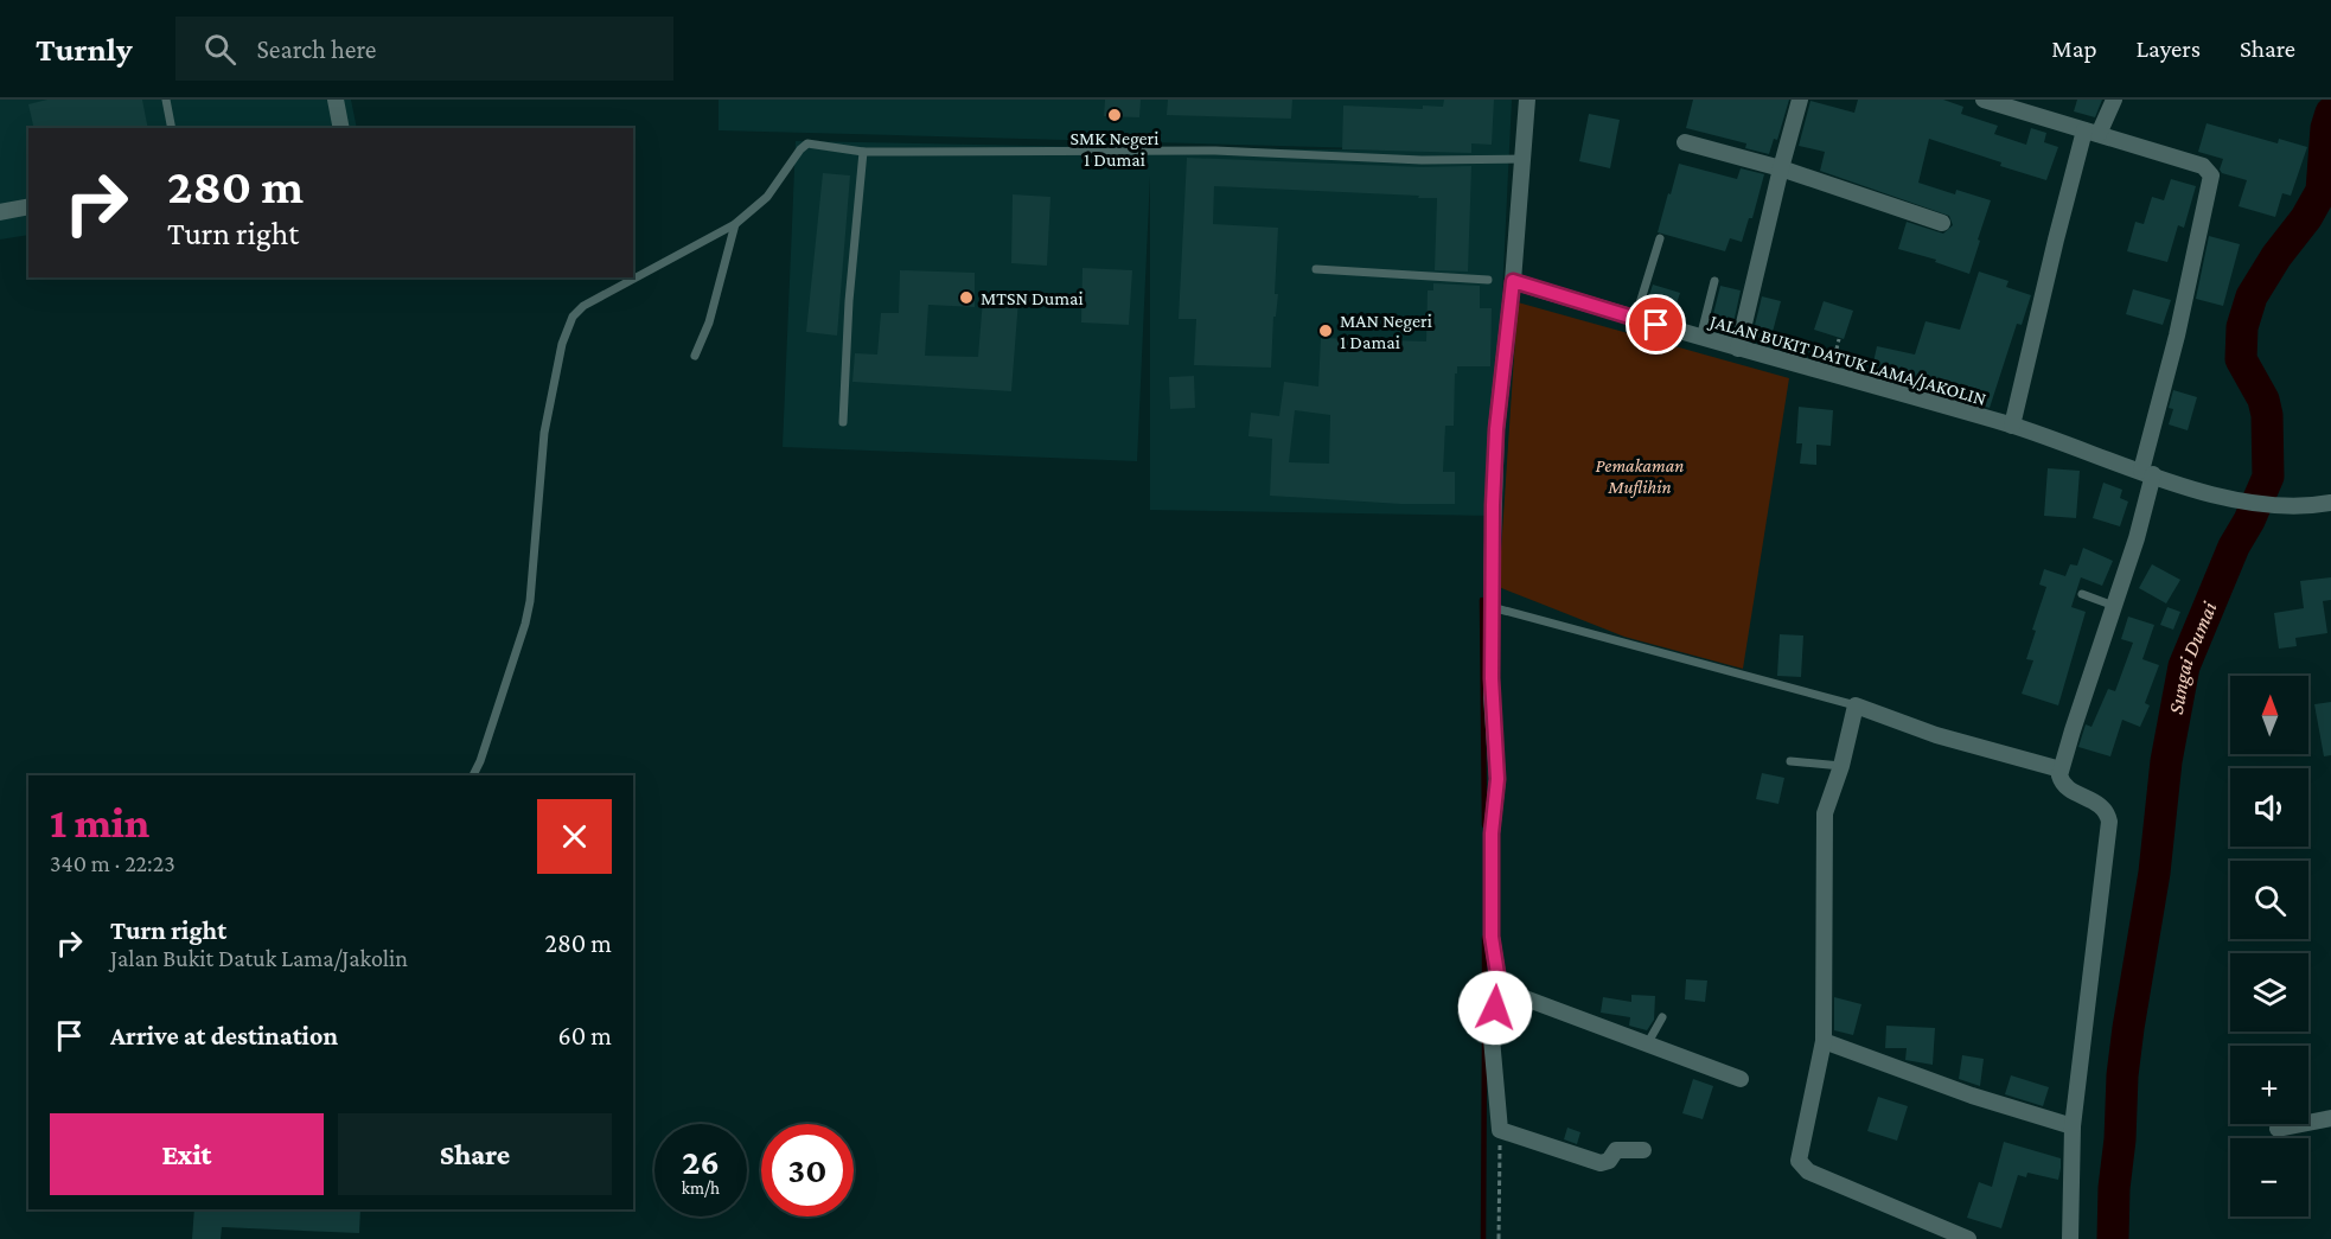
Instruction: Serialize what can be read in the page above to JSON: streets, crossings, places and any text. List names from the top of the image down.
{
  "streets": {
    "street": ["JALAN BUKIT DATUK LAMA/JAKOLIN"]
  },
  "water": ["Sungai Dumai"],
  "parks": ["Pemakaman Muflihin"],
  "places": ["SMK Negeri 1 Dumai", "MTSN Dumai", "MAN Negeri 1 Damai"],
  "north": "top",
  "page": {
    "header": "Turnly",
    "search": "Search here",
    "nav": ["Map", "Layers", "Share"],
    "turn": ["280 m", "Turn right"],
    "map_buttons": ["+", "−"],
    "heading": ["1 min", "340 m · 22:23"],
    "list": [
      {
        "name": "Turn right",
        "note": "Jalan Bukit Datuk Lama/Jakolin",
        "value": "280 m"
      },
      {
        "name": "Arrive at destination",
        "value": "60 m"
      }
    ],
    "buttons": ["Exit", "Share"],
    "speed": "26 km/h",
    "limit": "30"
  }
}
